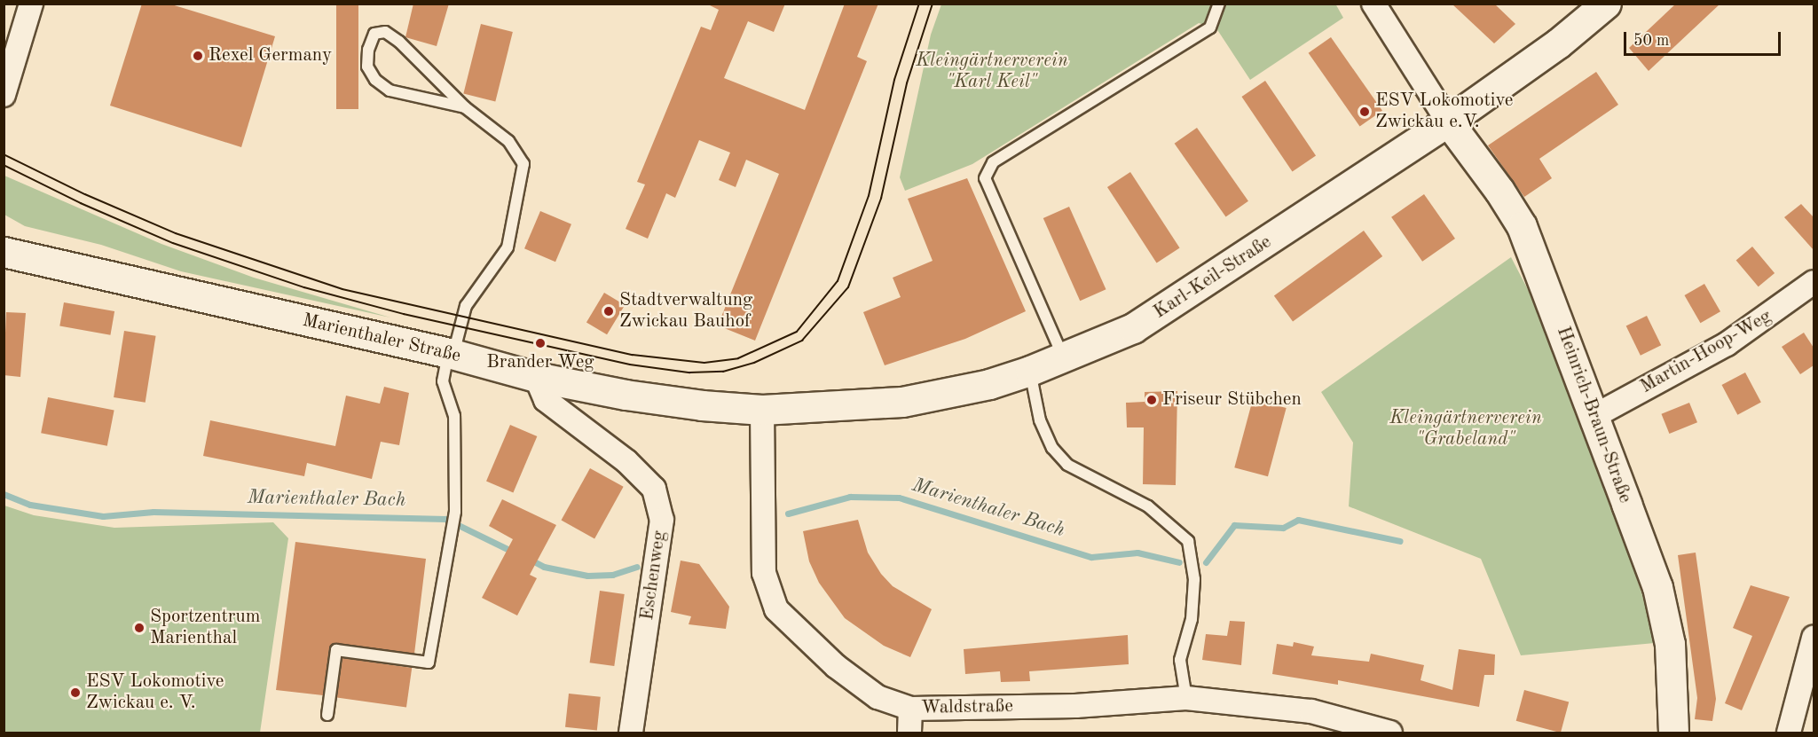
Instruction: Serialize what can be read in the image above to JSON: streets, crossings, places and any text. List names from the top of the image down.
{
  "streets": {
    "main road": ["Karl-Keil-Straße", "Marienthaler Straße", "Heinrich-Braun-Straße"],
    "street": ["Martin-Hoop-Weg", "Eschenweg", "Waldstraße"]
  },
  "crossings": [
    ["Karl-Keil-Straße", "Marienthaler Straße"],
    ["Karl-Keil-Straße", "Heinrich-Braun-Straße"],
    ["Karl-Keil-Straße", "Waldstraße"],
    ["Marienthaler Straße", "Eschenweg"],
    ["Marienthaler Straße", "Waldstraße"],
    ["Martin-Hoop-Weg", "Heinrich-Braun-Straße"]
  ],
  "water": ["Marienthaler Bach"],
  "parks": ["Kleingärtnerverein \"Karl Keil\"", "Kleingärtnerverein \"Grabeland\""],
  "places": [
    "Rexel Germany",
    "ESV Lokomotive Zwickau e.V.",
    "Stadtverwaltung Zwickau Bauhof",
    "Brander Weg",
    "Friseur Stübchen",
    "Sportzentrum Marienthal",
    "ESV Lokomotive Zwickau e. V."
  ],
  "scale_bar": "50 m"
}
